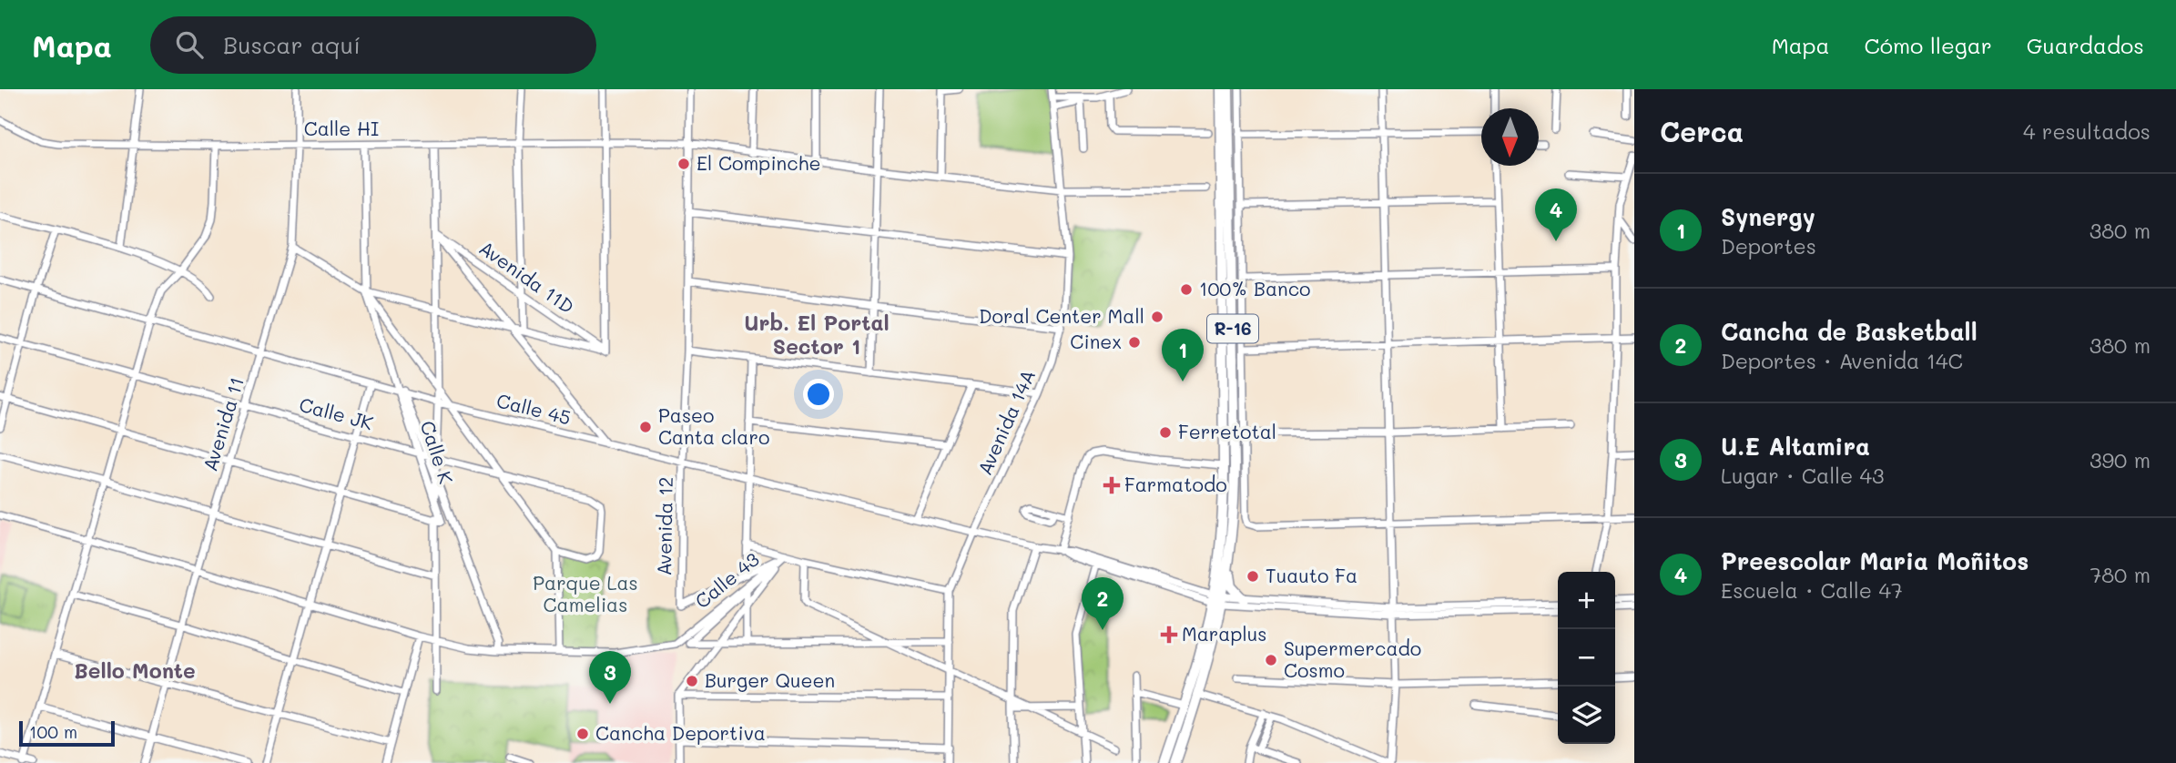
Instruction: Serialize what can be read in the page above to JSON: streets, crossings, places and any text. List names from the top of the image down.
{
  "streets": {
    "main road": ["R-16"],
    "street": [
      "Calle HI",
      "Avenida 11D",
      "Calle 45",
      "Calle JK",
      "Avenida 14A",
      "Avenida 11",
      "Calle K",
      "Avenida 12",
      "Calle 43"
    ]
  },
  "crossings": [
    ["Calle HI", "Avenida 11D"],
    ["Calle HI", "Avenida 14A"],
    ["Calle HI", "Avenida 11"],
    ["Calle HI", "Avenida 12"],
    ["Avenida 11D", "Calle 45"],
    ["R-16", "Calle 45"],
    ["Calle 45", "Avenida 14A"],
    ["Calle 45", "Avenida 11"],
    ["Calle 45", "Avenida 12"],
    ["Calle JK", "Avenida 11"],
    ["Calle JK", "Calle K"],
    ["Avenida 14A", "Calle 43"],
    ["Avenida 11", "Calle 43"],
    ["Avenida 12", "Calle 43"]
  ],
  "districts": ["Urb. El Portal Sector 1", "Bello Monte"],
  "parks": ["Parque Las Camelias"],
  "places": {
    "other": [
      "El Compinche",
      "100% Banco",
      "Doral Center Mall",
      "Cinex",
      "Paseo Canta claro",
      "Ferretotal",
      "Tuauto Fa",
      "Supermercado Cosmo",
      "Burger Queen",
      "Cancha Deportiva"
    ],
    "health": ["Farmatodo", "Maraplus"]
  },
  "scale_bar": "100 m",
  "north": "bottom",
  "page": {
    "header": "Mapa",
    "search": "Buscar aquí",
    "nav": ["Mapa", "Cómo llegar", "Guardados"],
    "heading": ["Cerca", "4 resultados"],
    "list": [
      {
        "mark": "1",
        "name": "Synergy",
        "note": "Deportes",
        "value": "380 m"
      },
      {
        "mark": "2",
        "name": "Cancha de Basketball",
        "note": "Deportes · Avenida 14C",
        "value": "380 m"
      },
      {
        "mark": "3",
        "name": "U.E Altamira",
        "note": "Lugar · Calle 43",
        "value": "390 m"
      },
      {
        "mark": "4",
        "name": "Preescolar Maria Moñitos",
        "note": "Escuela · Calle 47",
        "value": "780 m"
      }
    ],
    "pins": [
      "4",
      "1",
      "2",
      "3"
    ],
    "map_buttons": ["+", "−"],
    "scale": "100 m"
  }
}
